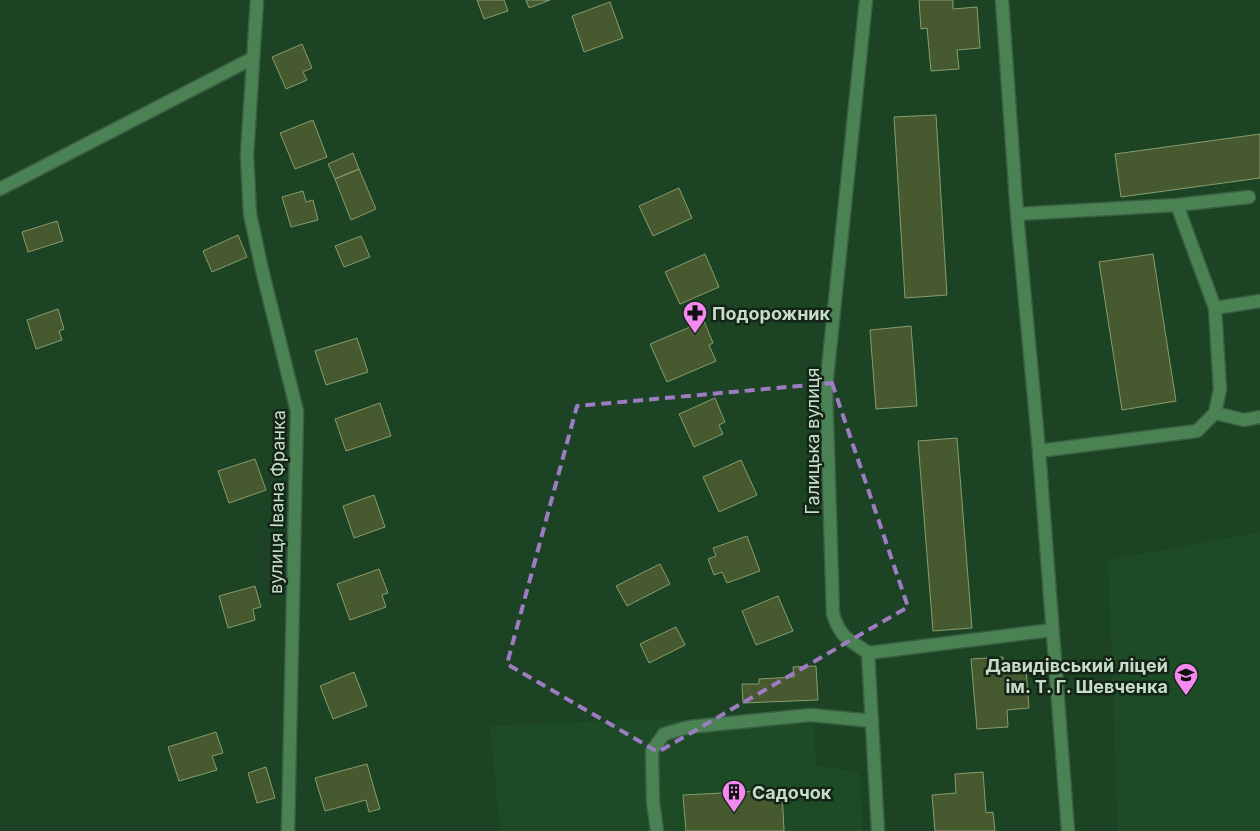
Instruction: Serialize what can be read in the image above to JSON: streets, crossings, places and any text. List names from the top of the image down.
{
  "streets": {
    "street": ["Галицька вулиця", "вулиця Івана Франка"]
  },
  "places": {
    "pharmacy": ["Подорожник"],
    "school or university": ["Давидівський ліцей ім. Т. Г. Шевченка"],
    "building": ["Садочок"]
  }
}
